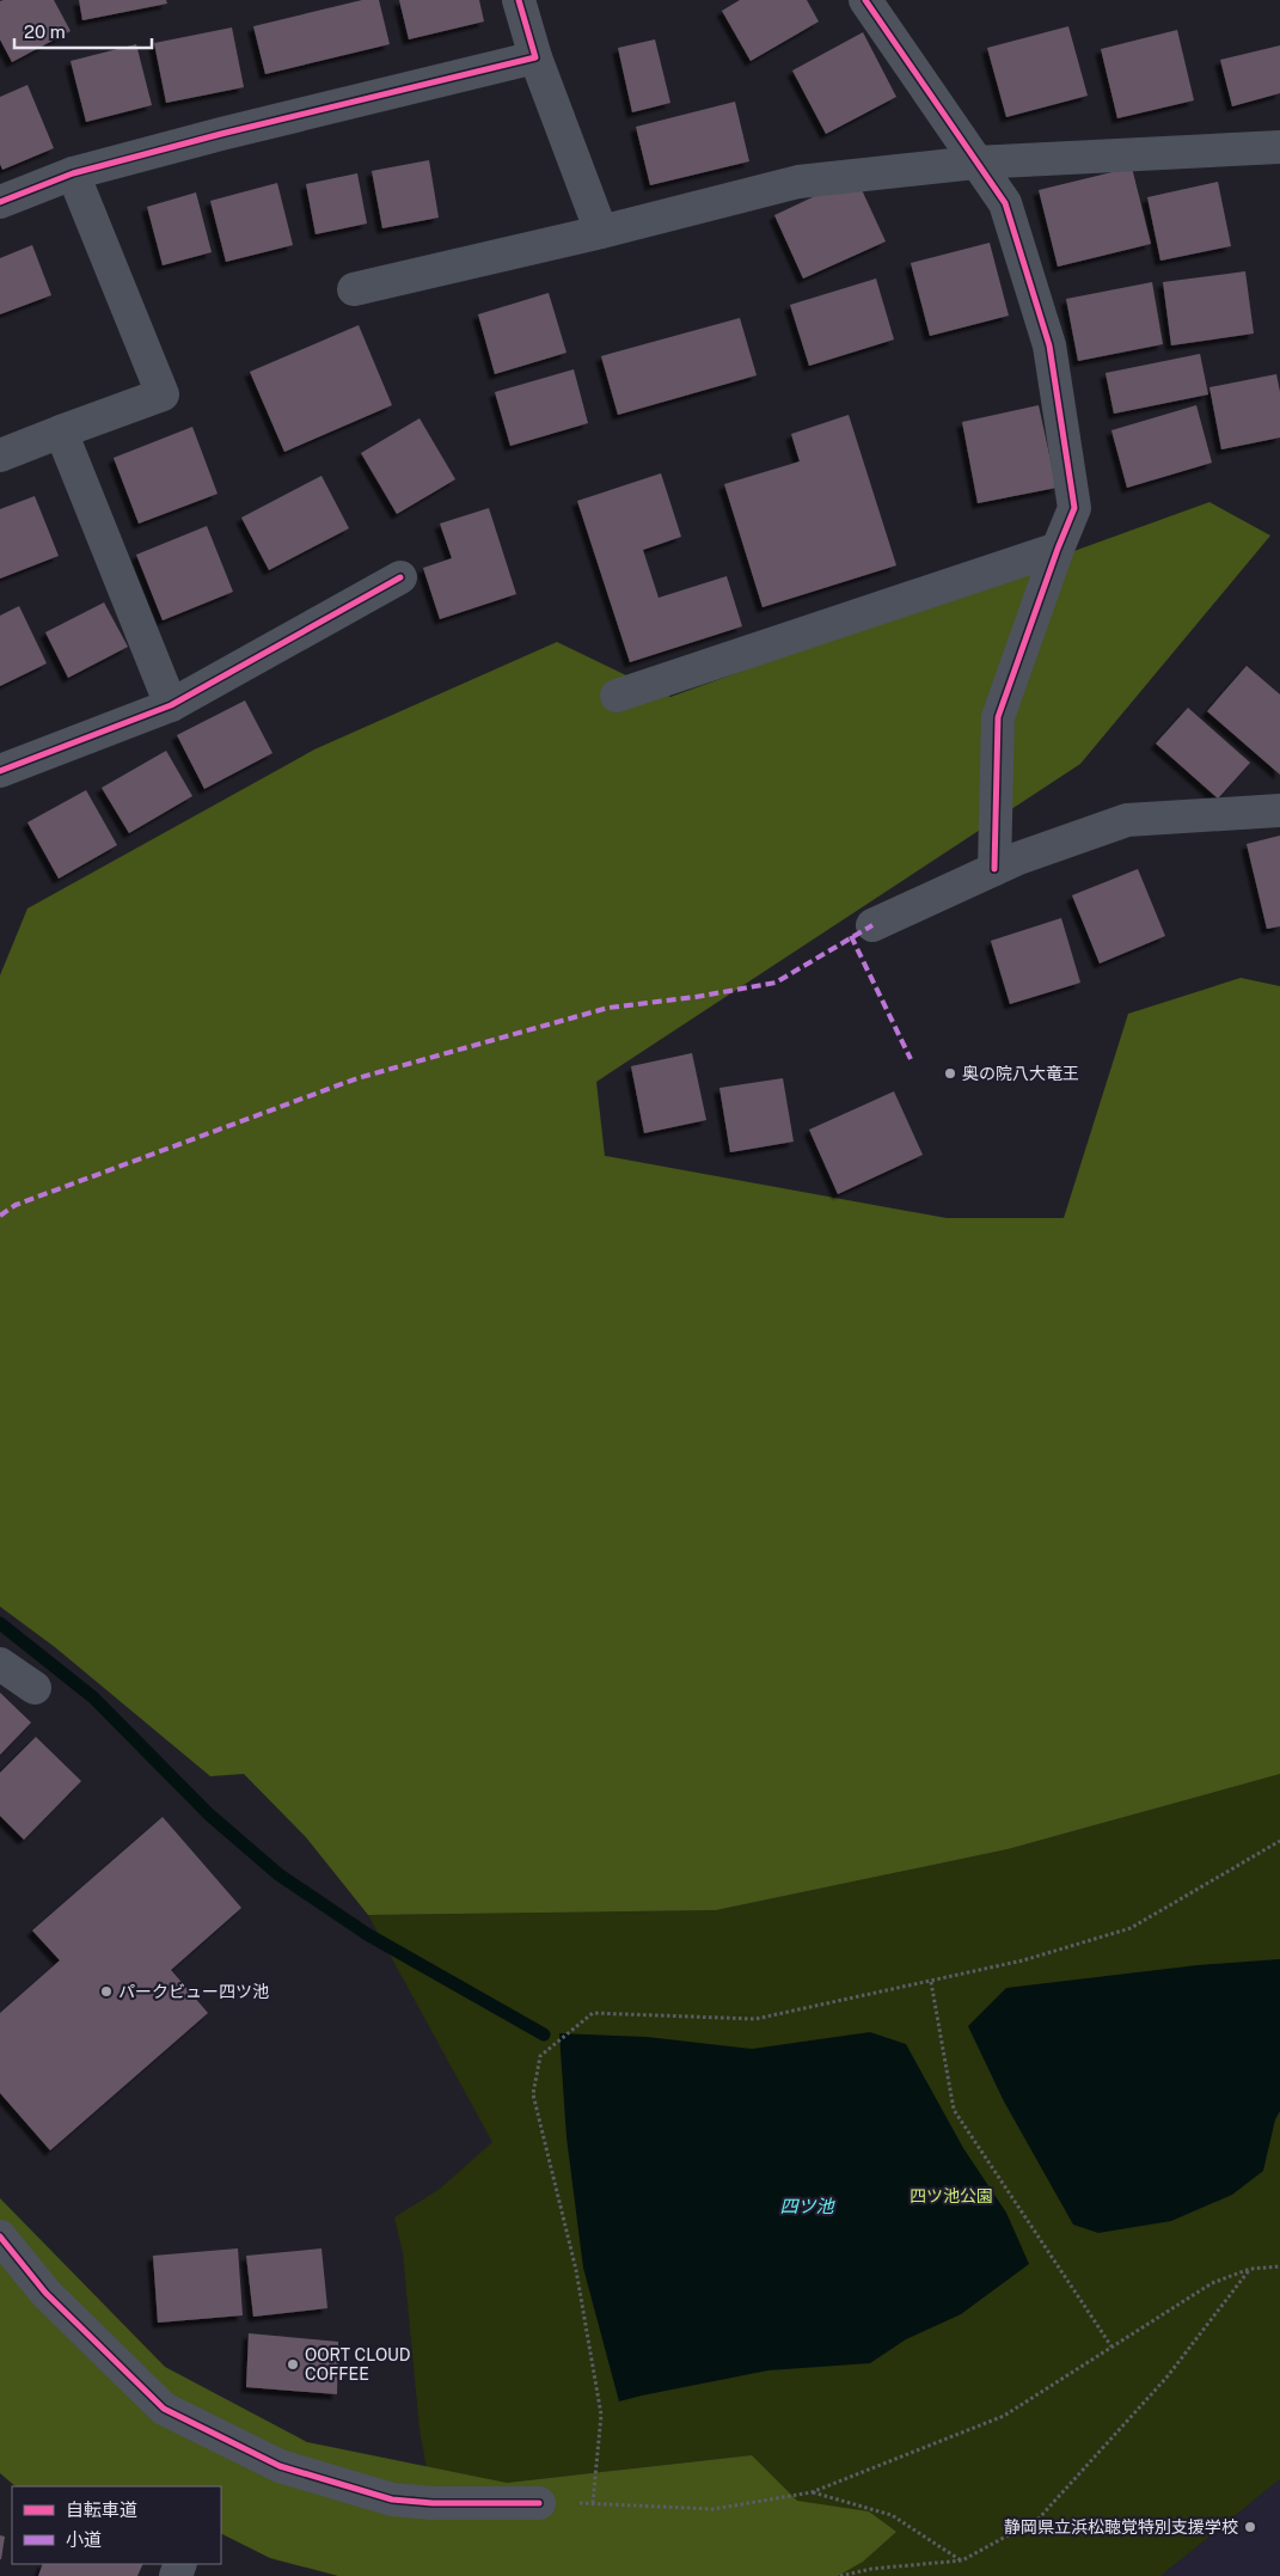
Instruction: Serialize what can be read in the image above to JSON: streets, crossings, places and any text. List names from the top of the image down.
{
  "water": ["四ツ池"],
  "parks": ["四ツ池公園"],
  "places": [
    "奥の院八大竜王",
    "パークビュー四ツ池",
    "OORT CLOUD COFFEE",
    "静岡県立浜松聴覚特別支援学校"
  ],
  "legend": ["自転車道", "小道"],
  "scale_bar": "20 m"
}
